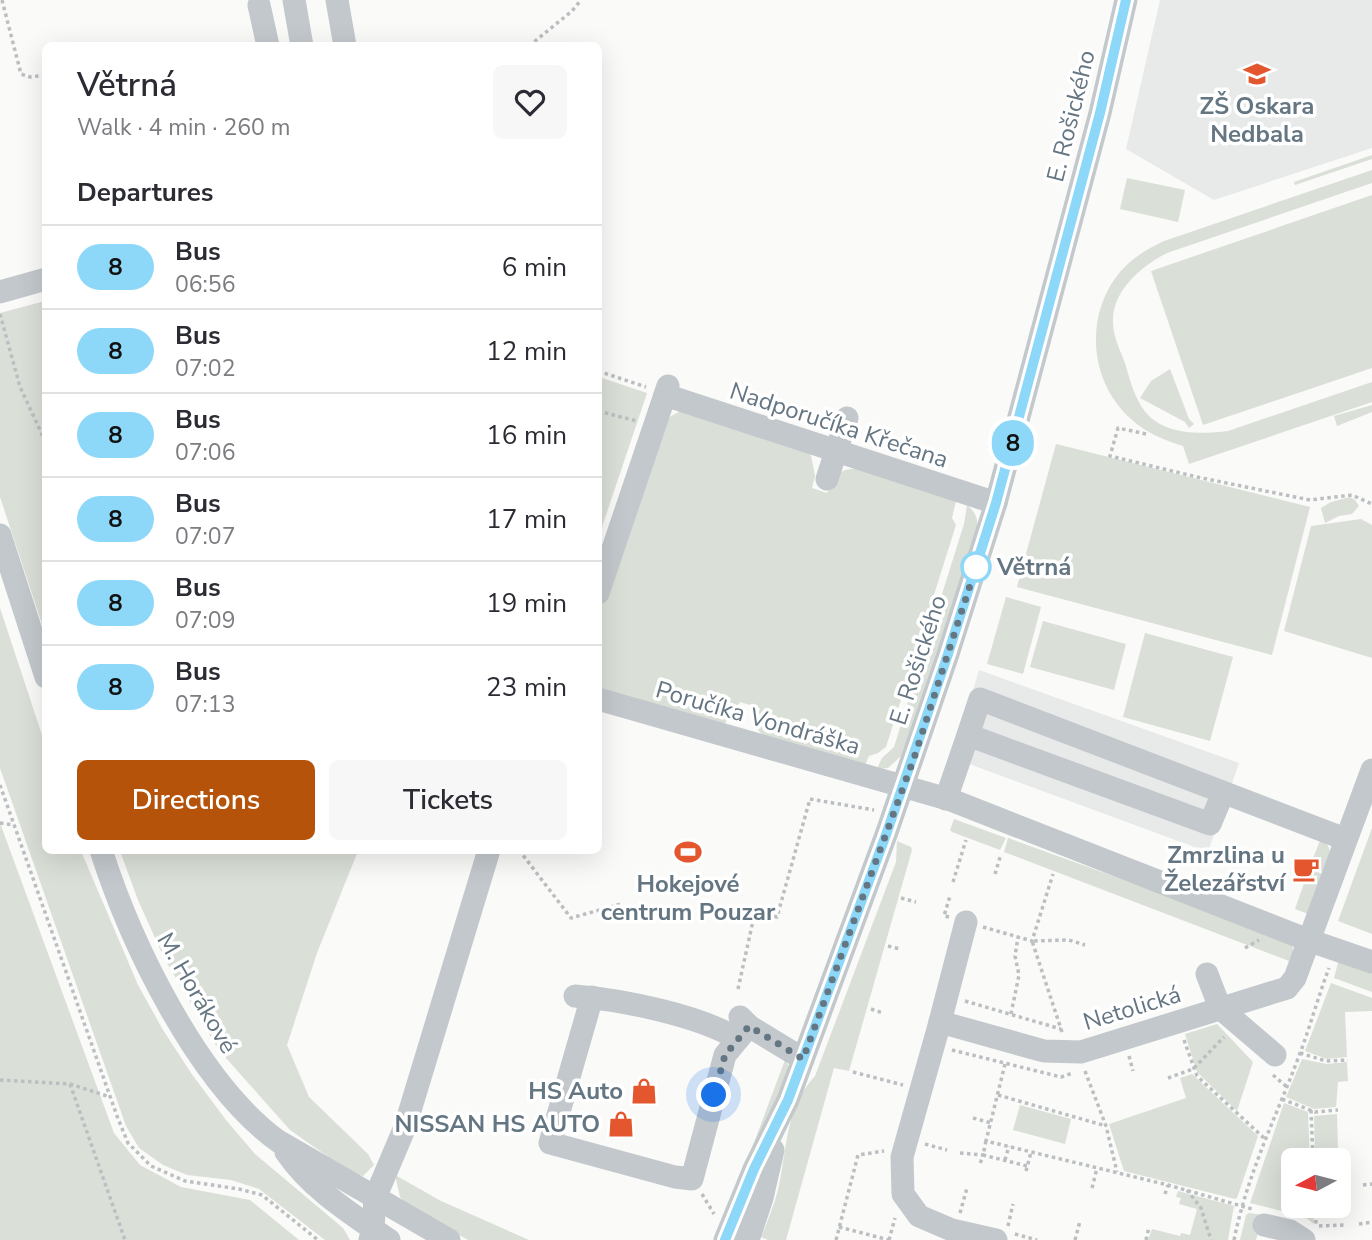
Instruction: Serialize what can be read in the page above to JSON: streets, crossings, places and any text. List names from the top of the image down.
{
  "streets": {
    "street": [
      "E. Rošického",
      "Nadporučíka Křečana",
      "Poručíka Vondráška",
      "M. Horákové",
      "Netolická"
    ]
  },
  "crossings": [
    ["E. Rošického", "Nadporučíka Křečana"],
    ["E. Rošického", "Poručíka Vondráška"]
  ],
  "places": {
    "school or university": ["ZŠ Oskara Nedbala"],
    "other": ["Větrná"],
    "sports": ["Hokejové centrum Pouzar"],
    "cafe": ["Zmrzlina u Železářství"],
    "shop": ["HS Auto", "NISSAN HS AUTO"]
  },
  "lines": ["bus line 8"],
  "north": "left",
  "page": {
    "on_map": "8",
    "heading": [
      ["Větrná", "Walk · 4 min · 260 m"],
      "Departures"
    ],
    "list": [
      {
        "mark": "8",
        "name": "Bus",
        "note": "06:56",
        "value": "6 min"
      },
      {
        "mark": "8",
        "name": "Bus",
        "note": "07:02",
        "value": "12 min"
      },
      {
        "mark": "8",
        "name": "Bus",
        "note": "07:06",
        "value": "16 min"
      },
      {
        "mark": "8",
        "name": "Bus",
        "note": "07:07",
        "value": "17 min"
      },
      {
        "mark": "8",
        "name": "Bus",
        "note": "07:09",
        "value": "19 min"
      },
      {
        "mark": "8",
        "name": "Bus",
        "note": "07:13",
        "value": "23 min"
      }
    ],
    "buttons": ["Directions", "Tickets"]
  }
}
